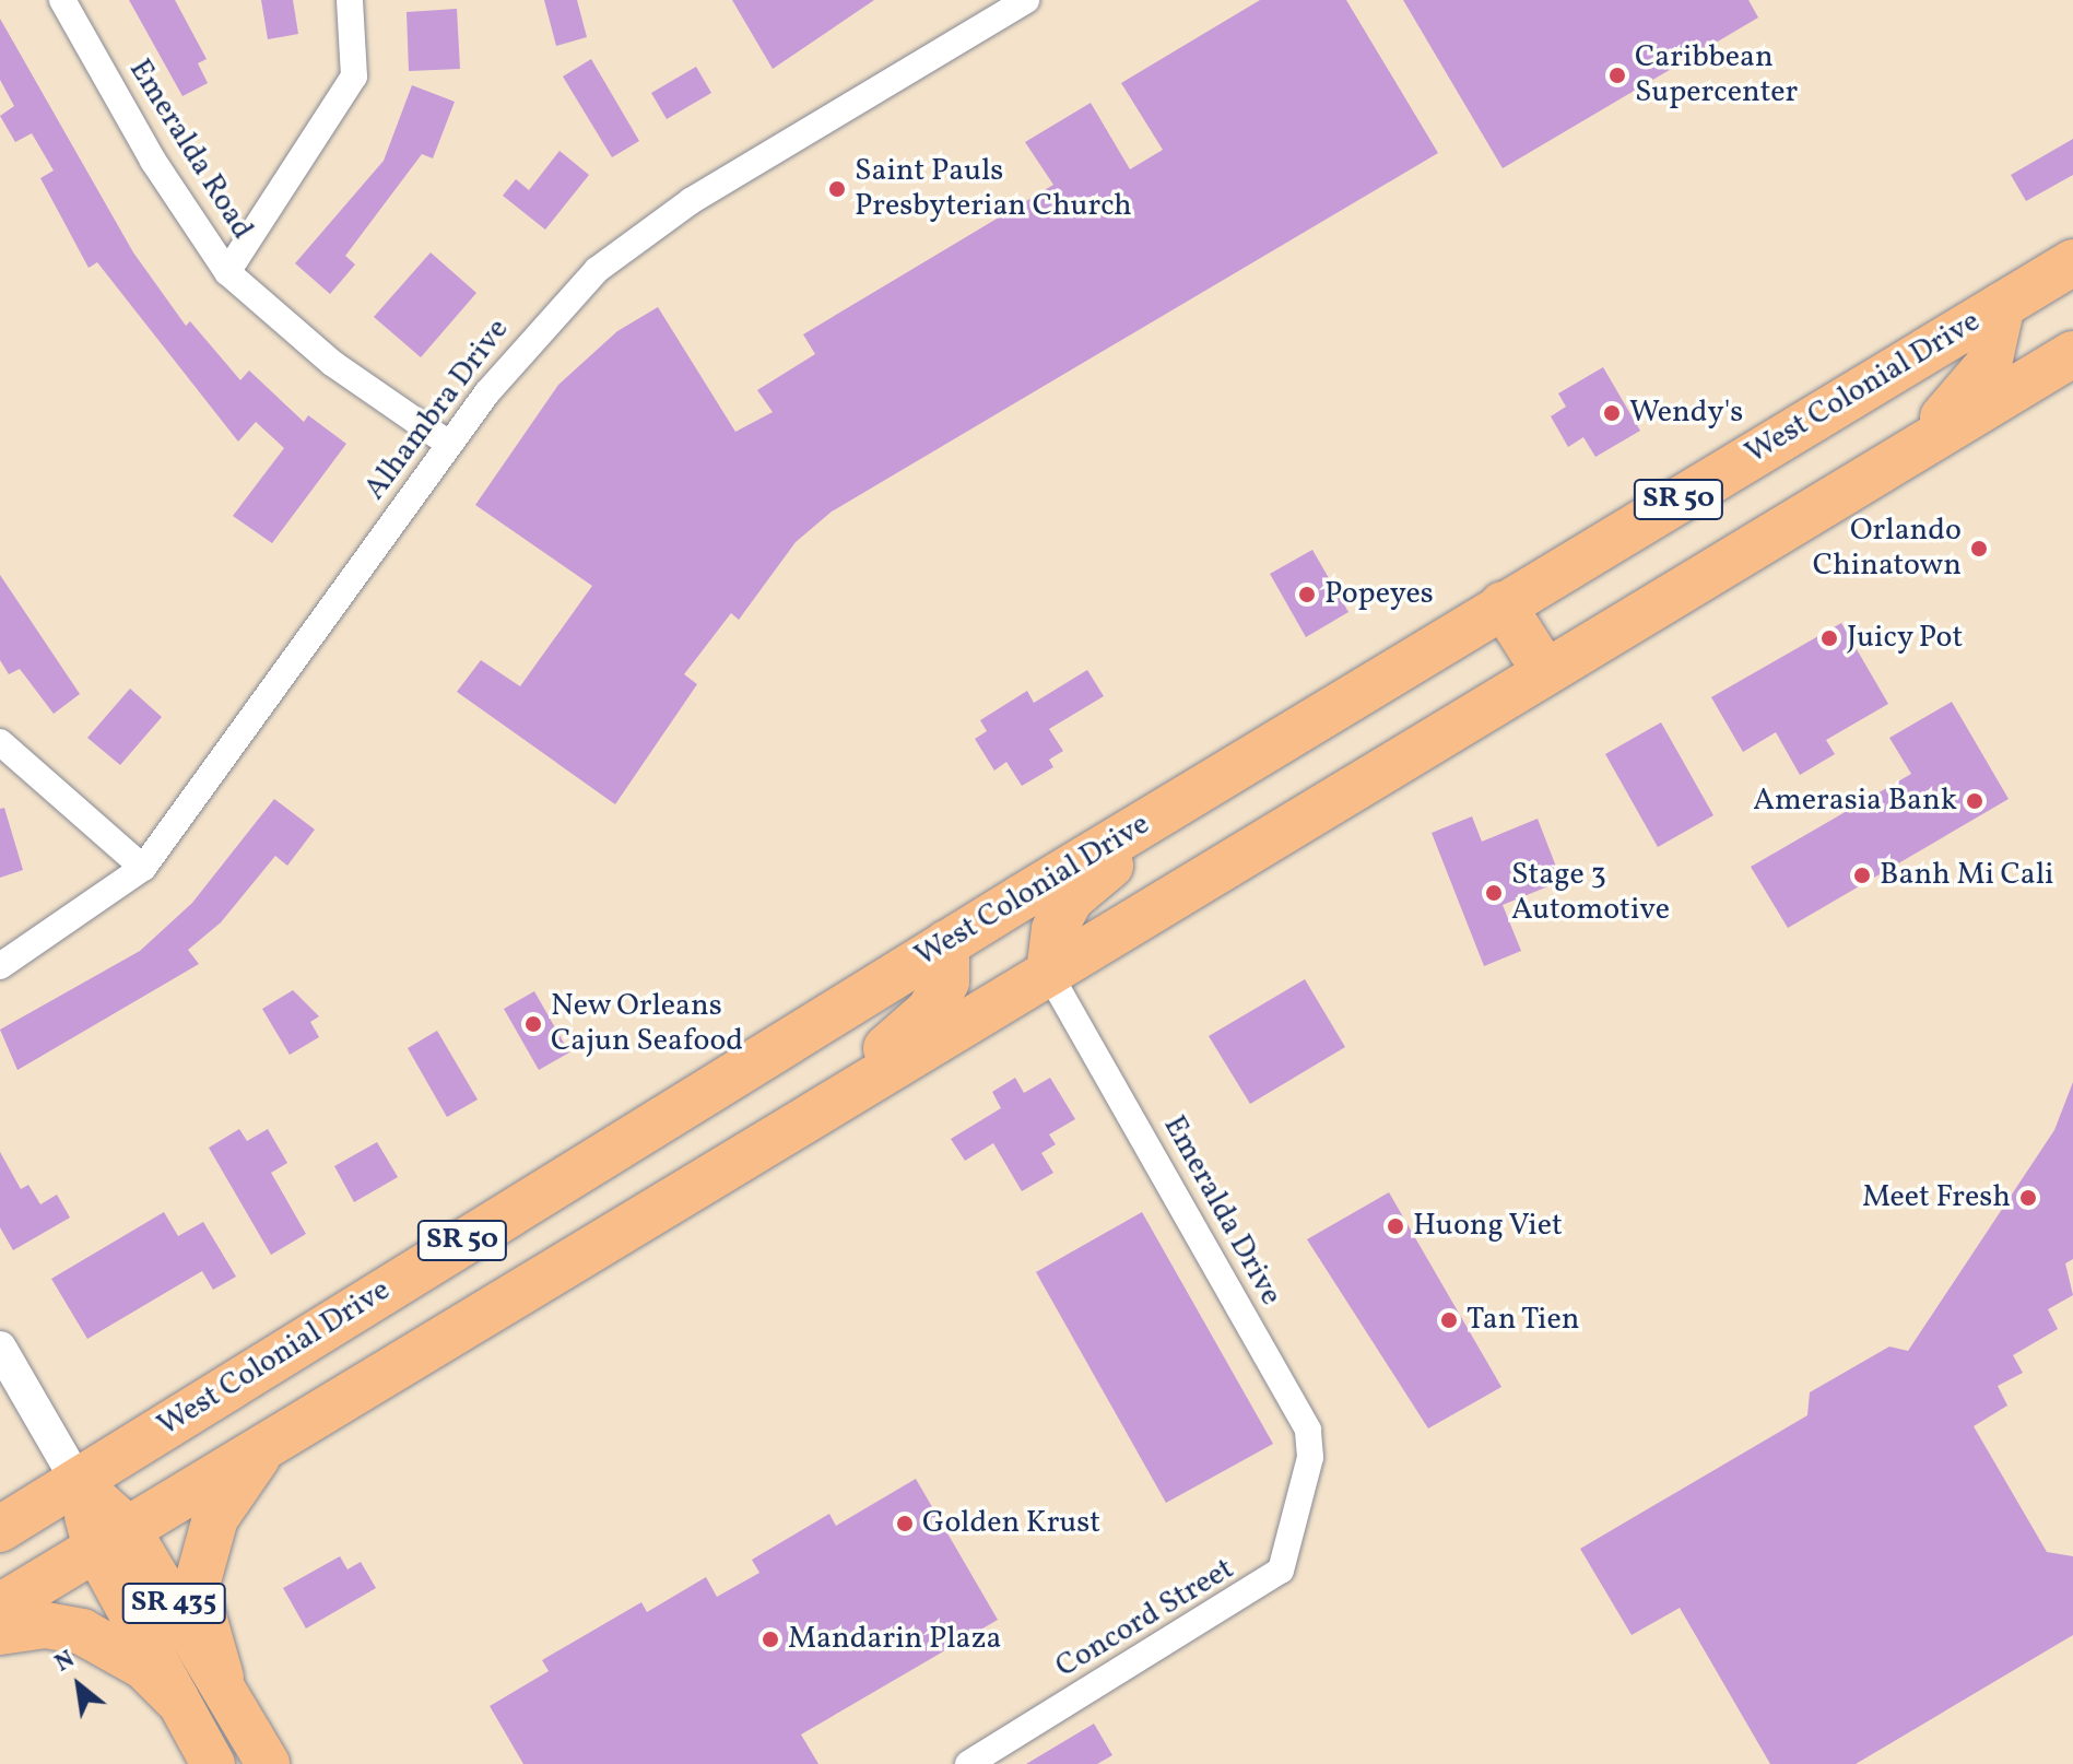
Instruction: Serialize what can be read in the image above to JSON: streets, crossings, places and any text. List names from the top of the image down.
{
  "streets": {
    "highway": ["West Colonial Drive", "SR 50"],
    "main road": ["SR 435"],
    "street": [
      "Emeralda Road",
      "Alhambra Drive",
      "Emeralda Drive",
      "Concord Street"
    ]
  },
  "crossings": [
    ["Emeralda Road", "Alhambra Drive"],
    ["West Colonial Drive", "SR 435"],
    ["SR 50", "Emeralda Drive"],
    ["SR 50", "SR 435"],
    ["Emeralda Drive", "Concord Street"]
  ],
  "places": [
    "Caribbean Supercenter",
    "Saint Pauls Presbyterian Church",
    "Wendy's",
    "Orlando Chinatown",
    "Popeyes",
    "Juicy Pot",
    "Amerasia Bank",
    "Banh Mi Cali",
    "Stage 3 Automotive",
    "New Orleans Cajun Seafood",
    "Meet Fresh",
    "Huong Viet",
    "Tan Tien",
    "Golden Krust",
    "Mandarin Plaza"
  ],
  "north": "top left"
}
